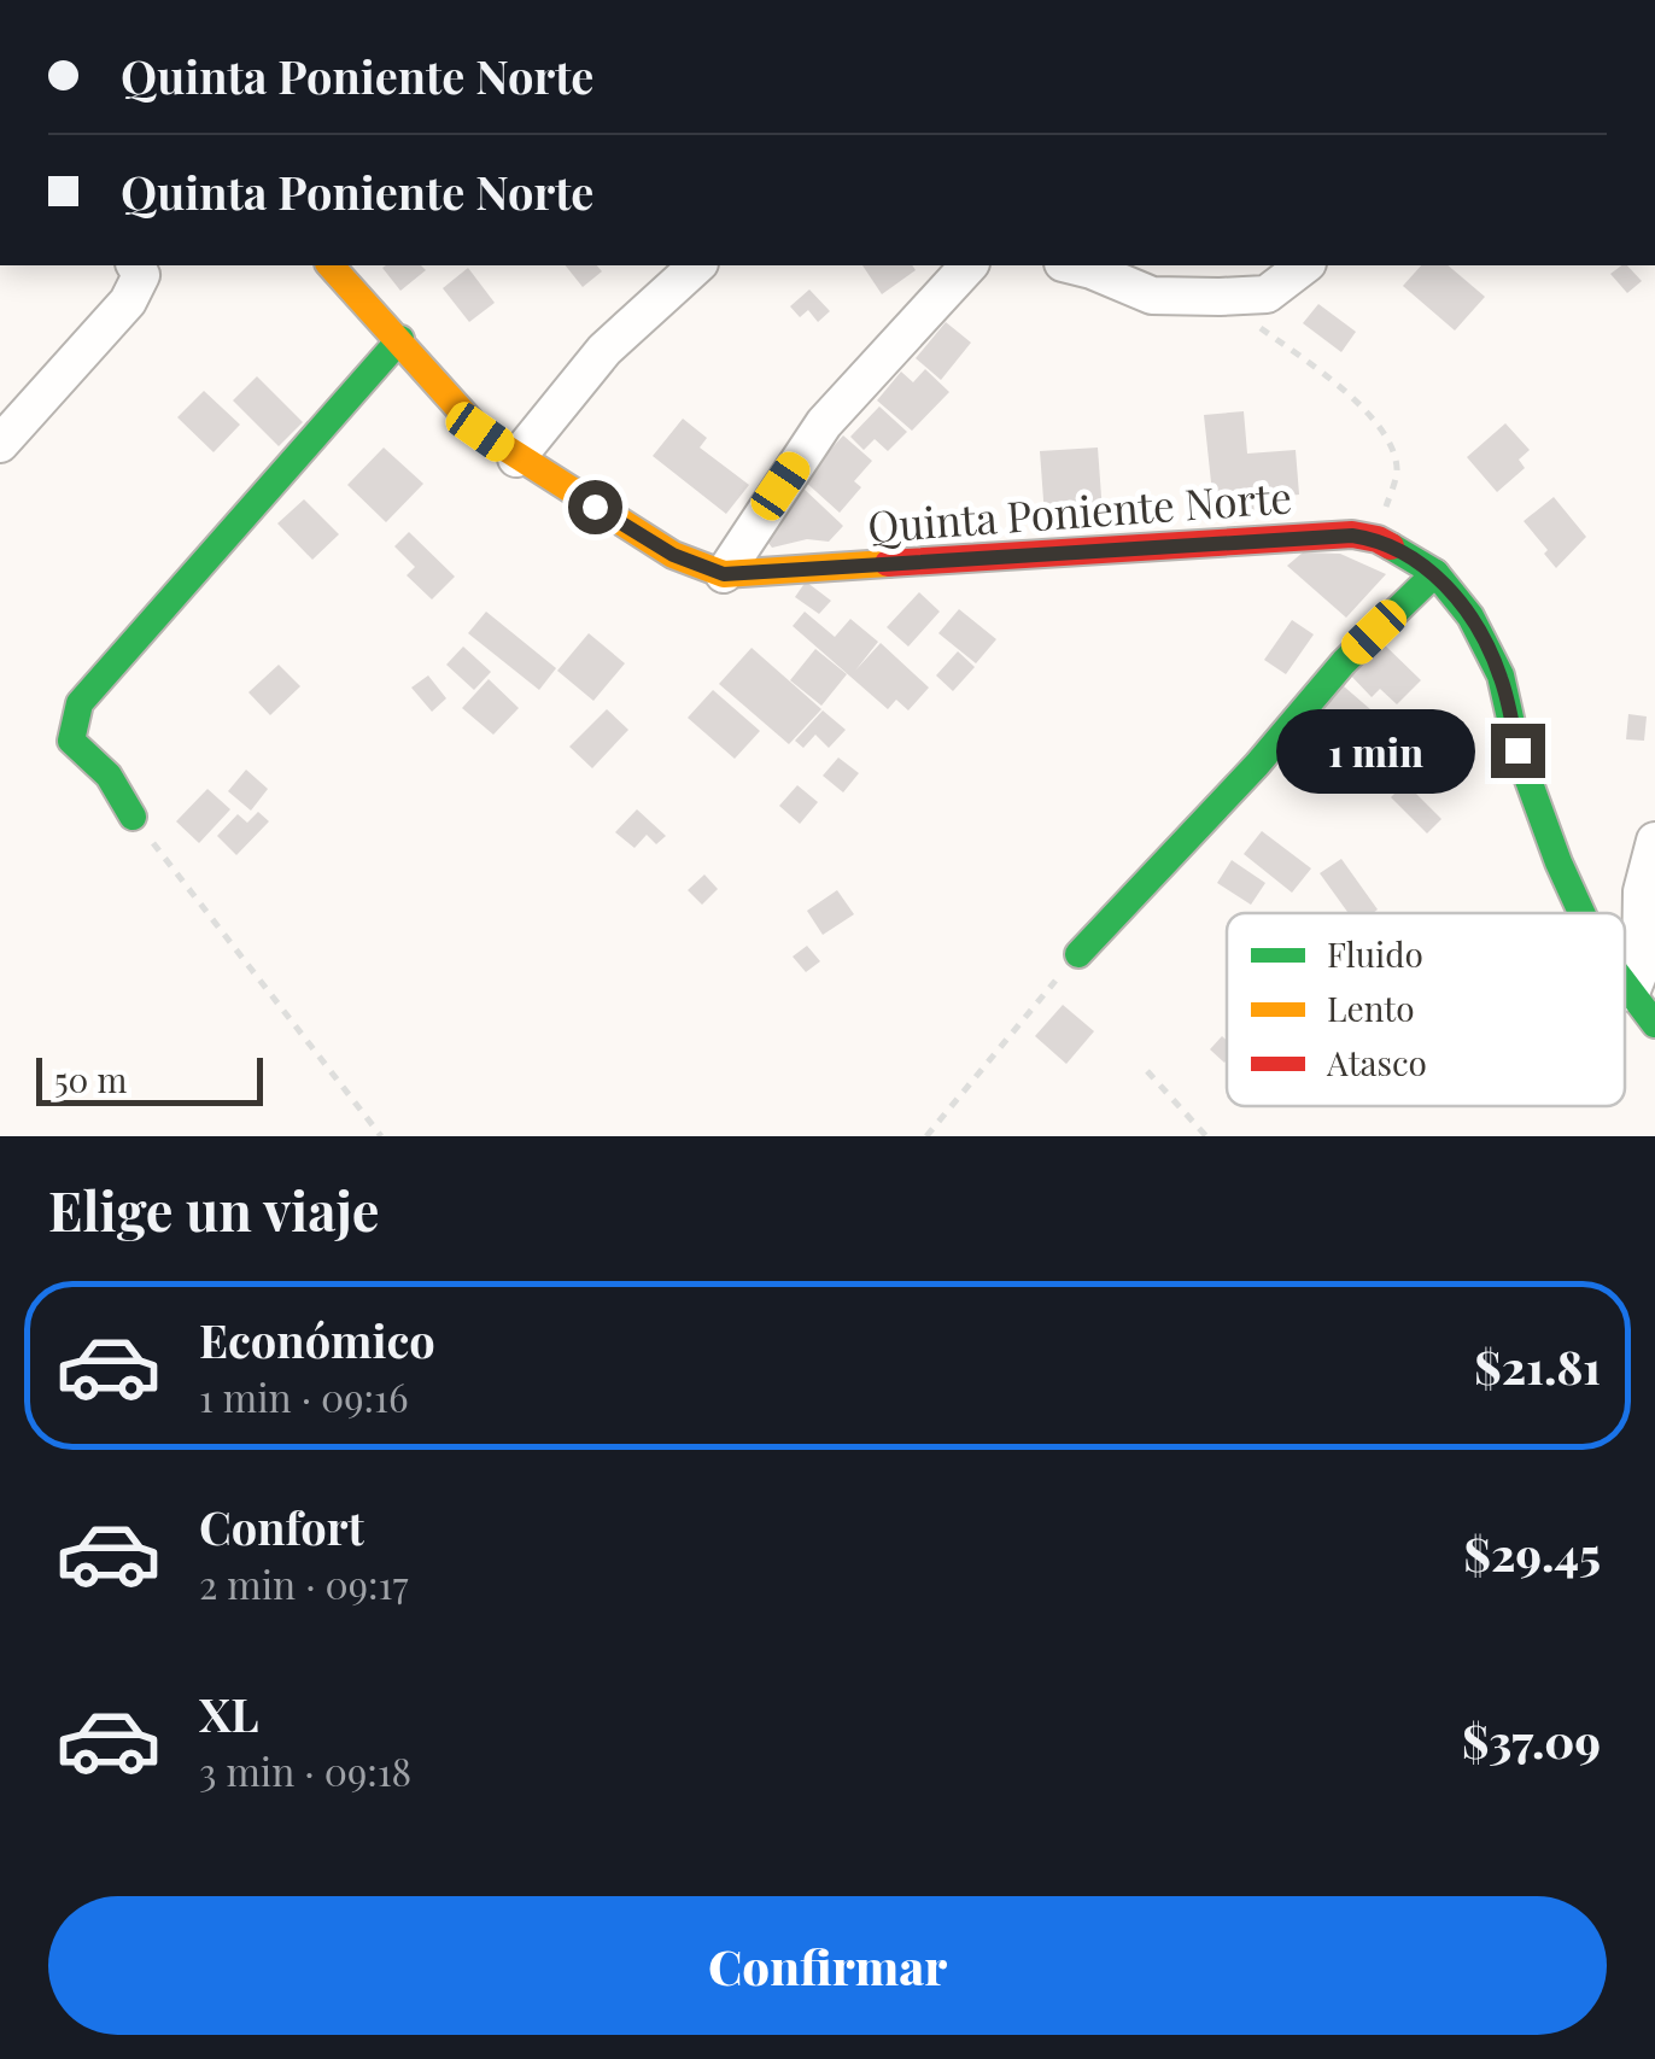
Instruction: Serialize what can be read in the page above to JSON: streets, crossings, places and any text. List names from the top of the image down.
{
  "streets": {
    "street": ["Quinta Poniente Norte"]
  },
  "legend": ["Fluido", "Lento", "Atasco"],
  "scale_bar": "50 m",
  "page": {
    "banner": ["Quinta Poniente Norte", "Quinta Poniente Norte"],
    "bubble": "1 min",
    "scale": "50 m",
    "heading": "Elige un viaje",
    "list": [
      {
        "name": "Económico",
        "note": "1 min · 09:16",
        "value": "$21.81"
      },
      {
        "name": "Confort",
        "note": "2 min · 09:17",
        "value": "$29.45"
      },
      {
        "name": "XL",
        "note": "3 min · 09:18",
        "value": "$37.09"
      }
    ],
    "buttons": "Confirmar"
  }
}
